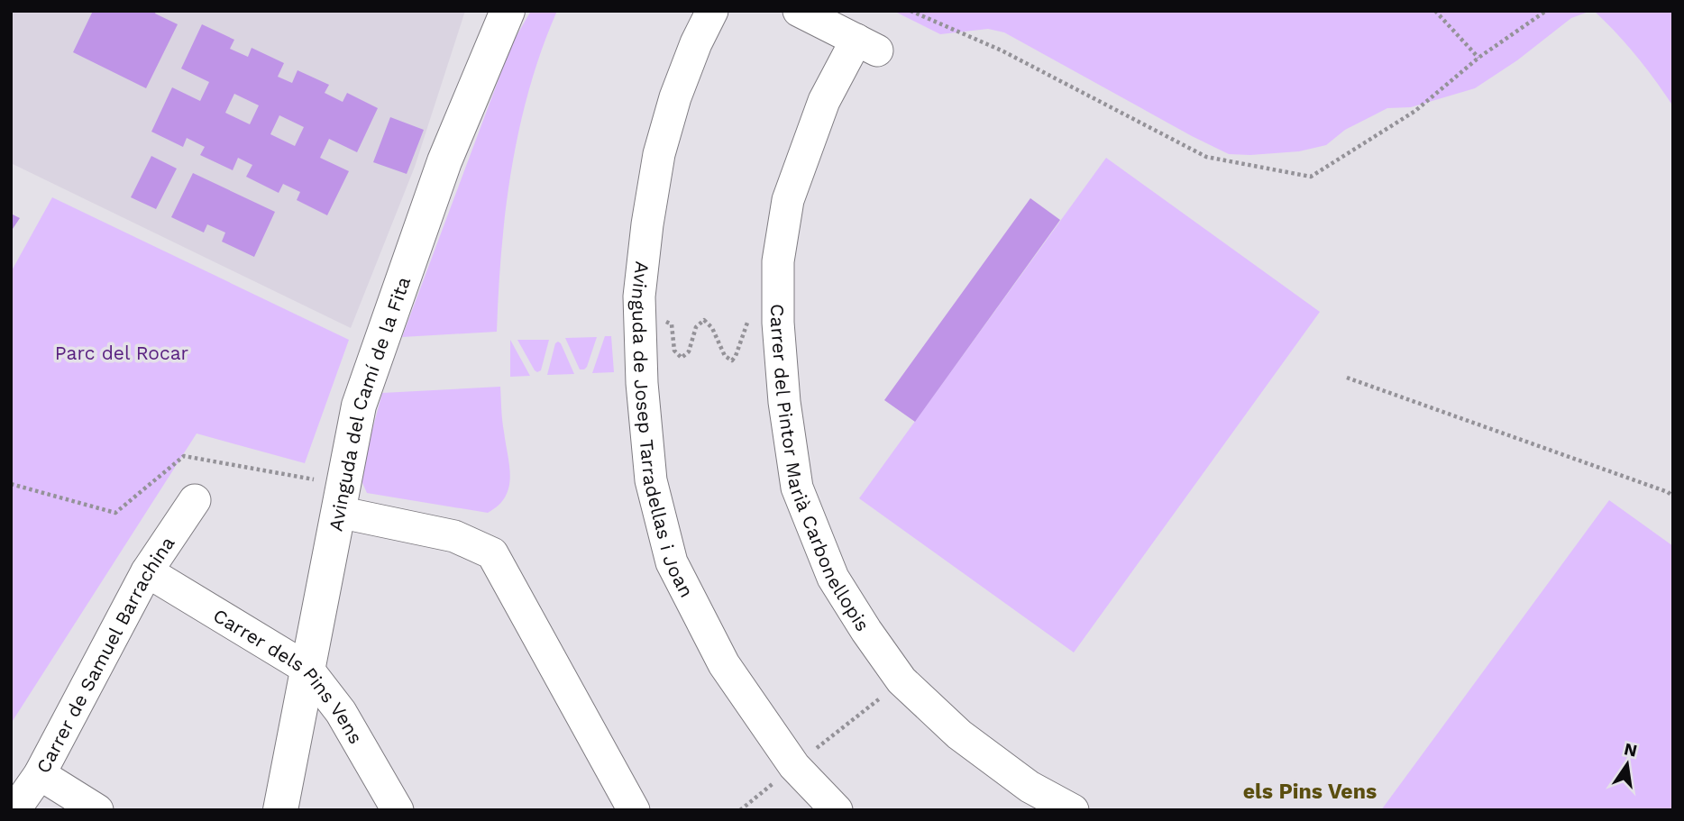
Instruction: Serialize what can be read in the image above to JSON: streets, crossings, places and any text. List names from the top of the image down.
{
  "streets": {
    "street": [
      "Avinguda del Camí de la Fita",
      "Avinguda de Josep Tarradellas i Joan",
      "Carrer del Pintor Marià Carbonellopis",
      "Carrer de Samuel Barrachina",
      "Carrer dels Pins Vens"
    ]
  },
  "crossings": [
    ["Avinguda del Camí de la Fita", "Carrer dels Pins Vens"],
    ["Carrer de Samuel Barrachina", "Carrer dels Pins Vens"]
  ],
  "districts": ["els Pins Vens"],
  "parks": ["Parc del Rocar"],
  "north": "top"
}
